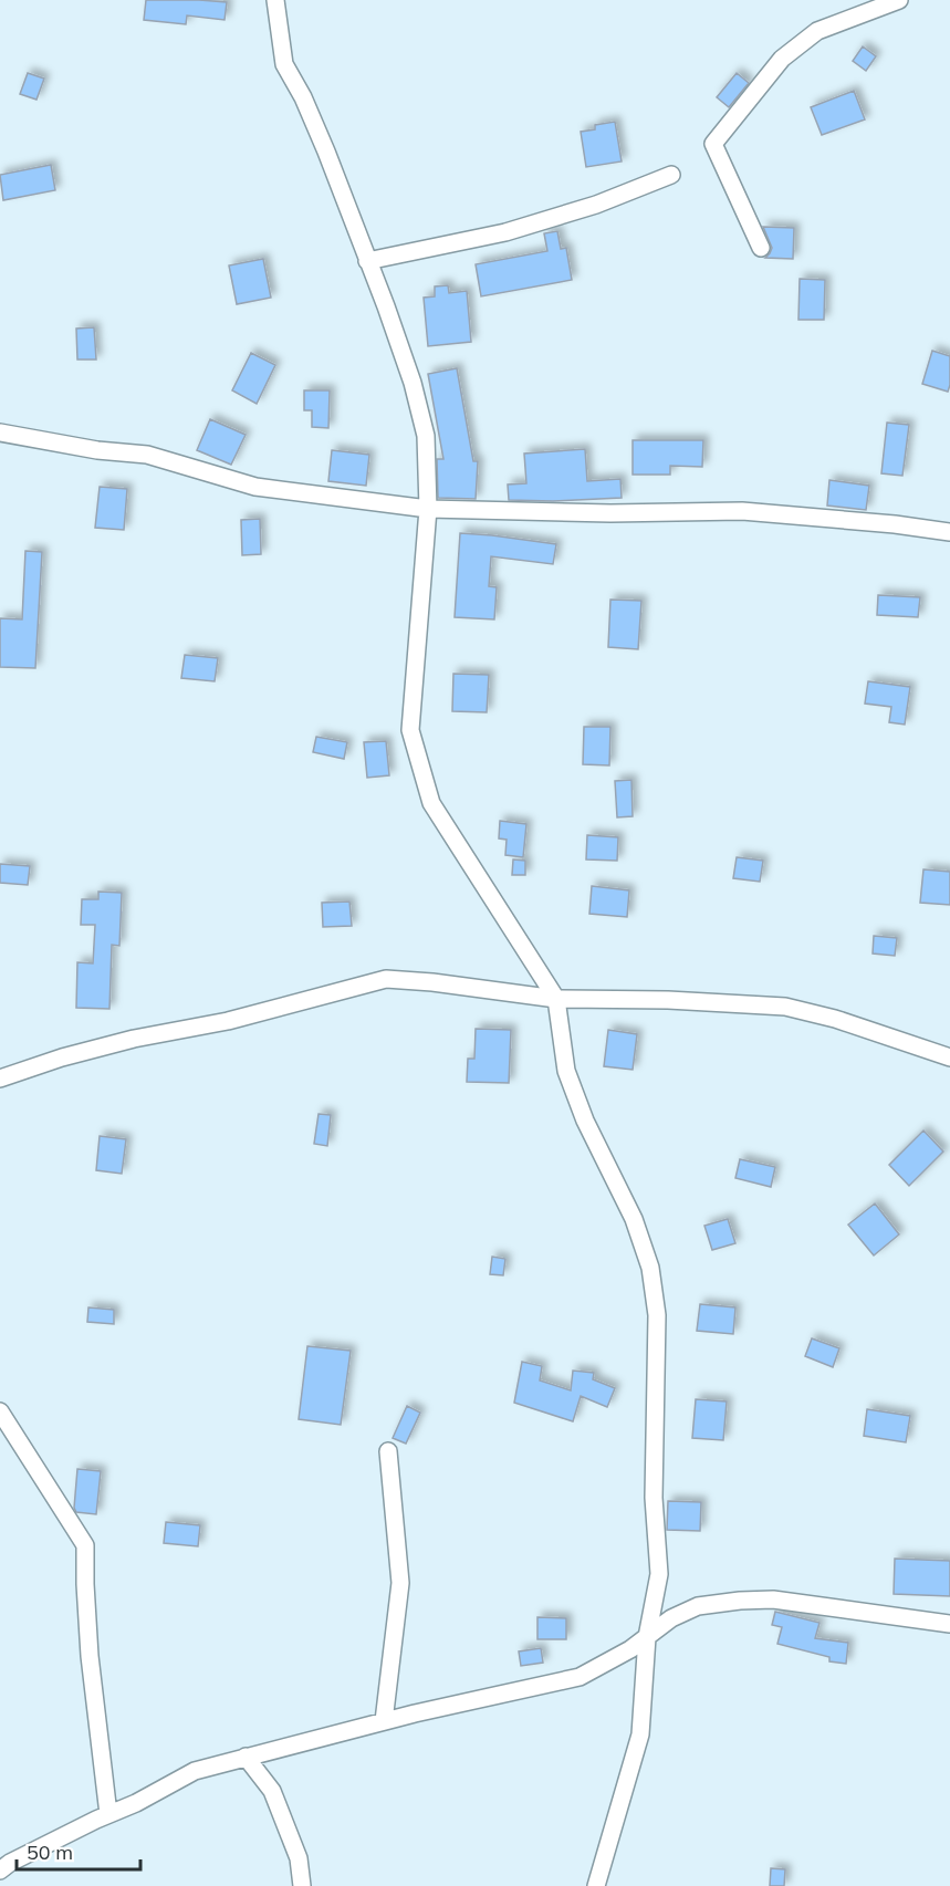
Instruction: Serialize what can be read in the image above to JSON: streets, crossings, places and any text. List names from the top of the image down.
{
  "scale_bar": "50 m"
}
